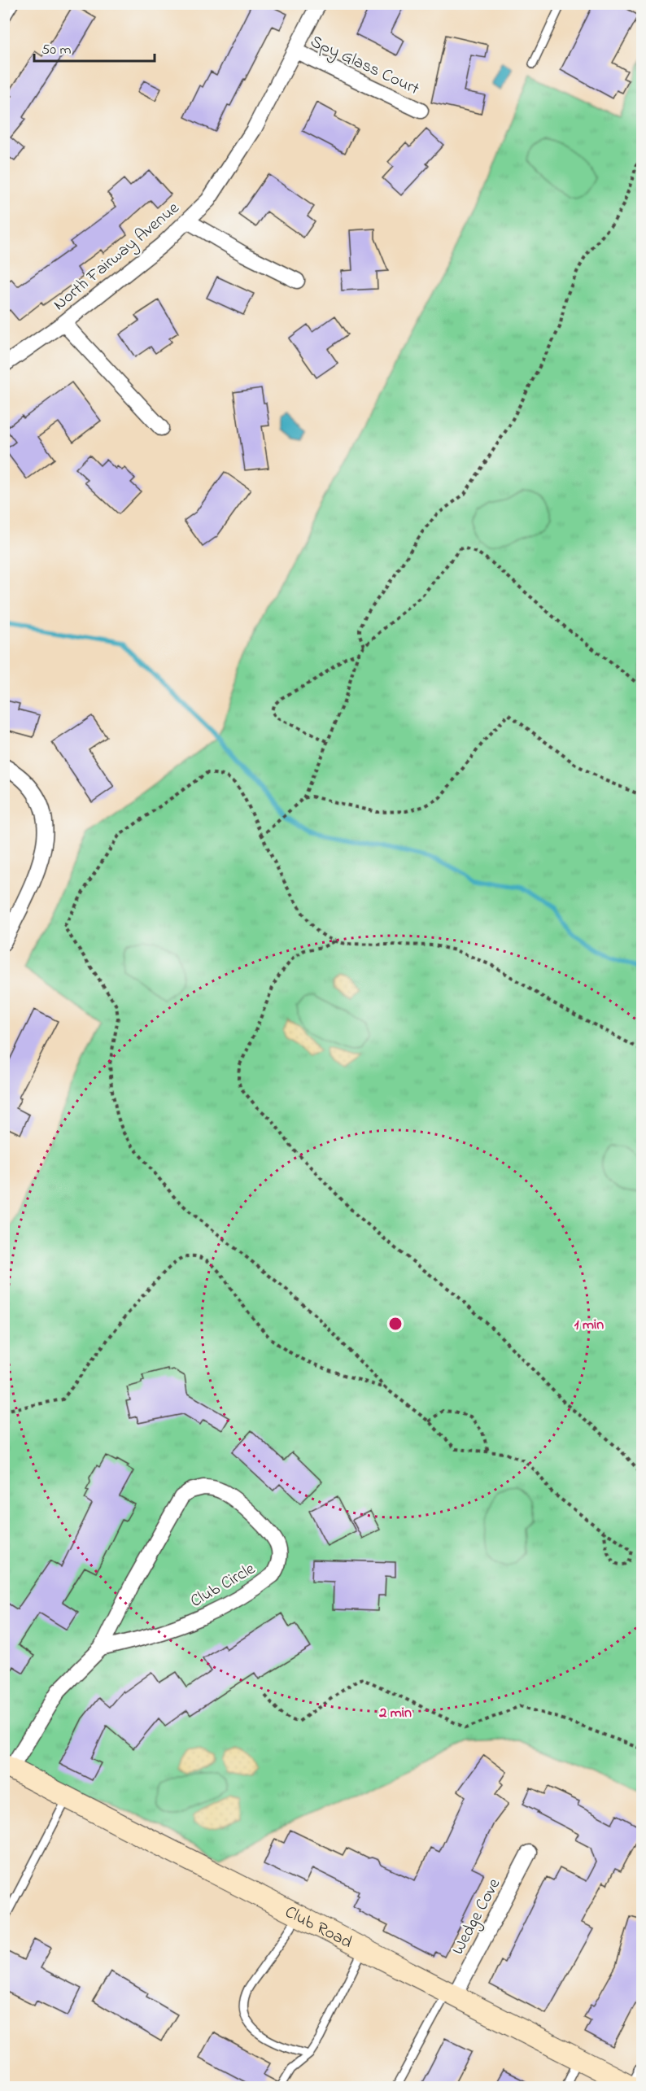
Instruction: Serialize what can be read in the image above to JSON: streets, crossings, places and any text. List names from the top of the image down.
{
  "streets": {
    "street": [
      "Spy Glass Court",
      "North Fairway Avenue",
      "Club Circle",
      "Wedge Cove",
      "Club Road"
    ]
  },
  "crossings": [
    ["Spy Glass Court", "North Fairway Avenue"],
    ["Club Circle", "Club Road"],
    ["Wedge Cove", "Club Road"]
  ],
  "scale_bar": "50 m",
  "rings": ["1 min", "2 min"]
}
